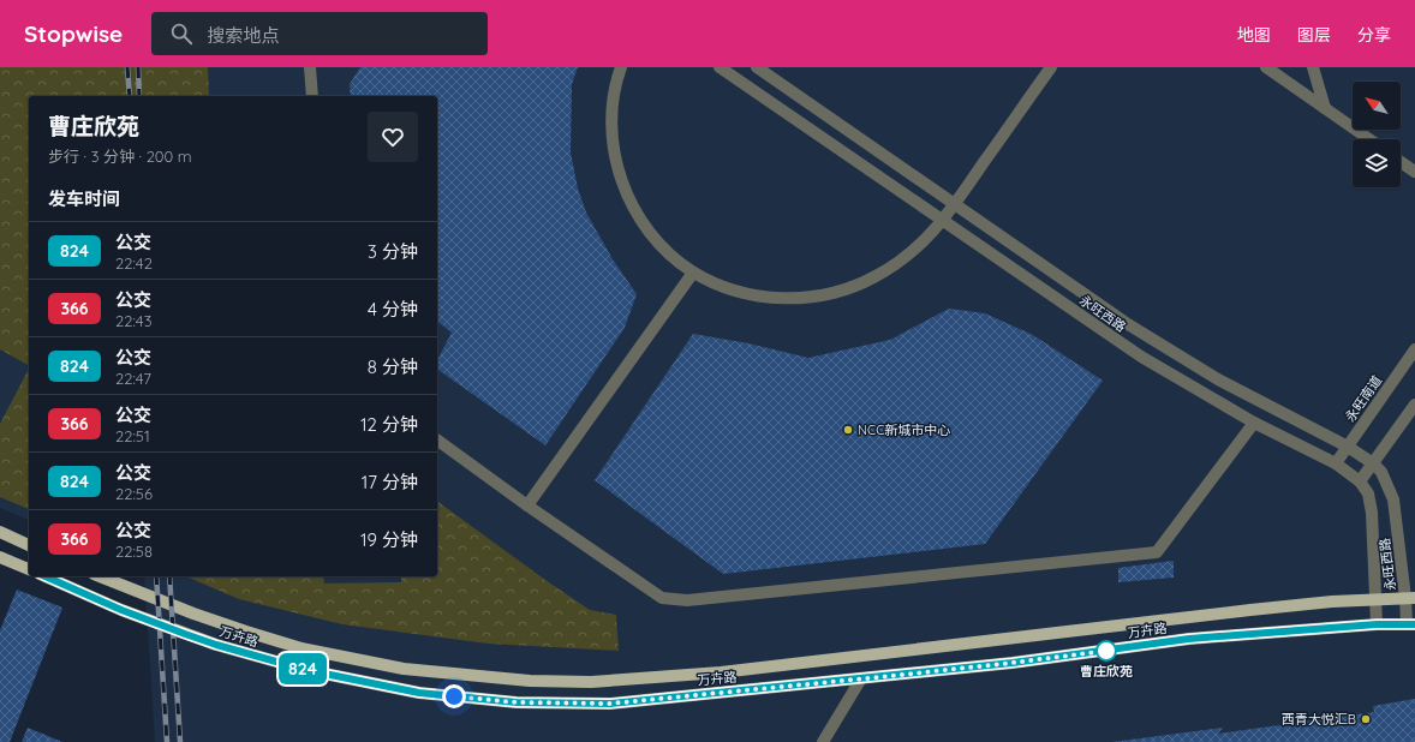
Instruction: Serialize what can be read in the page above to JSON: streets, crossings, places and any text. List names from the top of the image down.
{
  "streets": {
    "main road": ["万卉路"],
    "street": ["永旺西路", "永旺南道"]
  },
  "crossings": [
    ["永旺西路", "永旺南道"],
    ["永旺西路", "万卉路"]
  ],
  "places": ["NCC新城市中心", "曹庄欣苑", "西青大悦汇B"],
  "lines": ["bus line 824"],
  "north": "top left",
  "page": {
    "header": "Stopwise",
    "search": "搜索地点",
    "nav": ["地图", "图层", "分享"],
    "on_map": "824",
    "heading": [
      ["曹庄欣苑", "步行 · 3 分钟 · 200 m"],
      "发车时间"
    ],
    "list": [
      {
        "mark": "824",
        "name": "公交",
        "note": "22:42",
        "value": "3 分钟"
      },
      {
        "mark": "366",
        "name": "公交",
        "note": "22:43",
        "value": "4 分钟"
      },
      {
        "mark": "824",
        "name": "公交",
        "note": "22:47",
        "value": "8 分钟"
      },
      {
        "mark": "366",
        "name": "公交",
        "note": "22:51",
        "value": "12 分钟"
      },
      {
        "mark": "824",
        "name": "公交",
        "note": "22:56",
        "value": "17 分钟"
      },
      {
        "mark": "366",
        "name": "公交",
        "note": "22:58",
        "value": "19 分钟"
      }
    ]
  }
}
